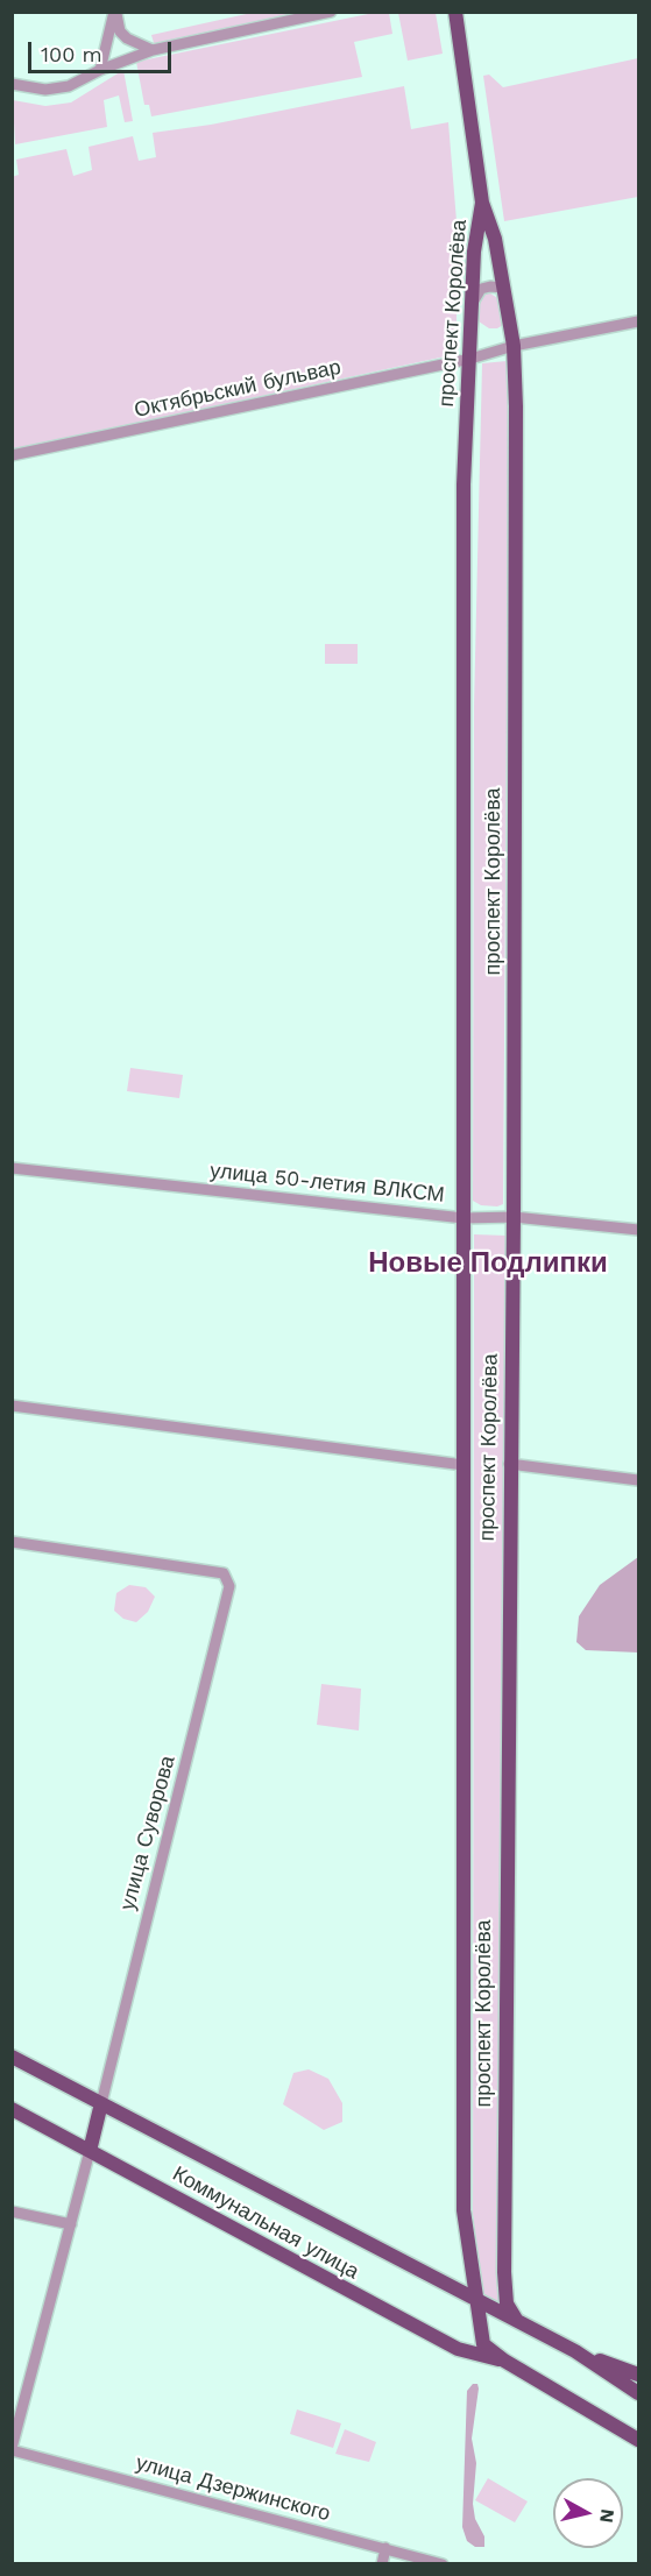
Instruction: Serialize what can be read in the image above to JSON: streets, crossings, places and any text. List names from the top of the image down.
{
  "streets": {
    "main road": ["проспект Королёва", "Коммунальная улица"],
    "street": [
      "Октябрьский бульвар",
      "улица 50-летия ВЛКСМ",
      "улица Суворова",
      "улица Дзержинского"
    ]
  },
  "crossings": [
    ["проспект Королёва", "Октябрьский бульвар"],
    ["проспект Королёва", "улица 50-летия ВЛКСМ"],
    ["проспект Королёва", "Коммунальная улица"],
    ["улица Суворова", "Коммунальная улица"]
  ],
  "districts": ["Новые Подлипки"],
  "scale_bar": "100 m",
  "north": "right"
}
